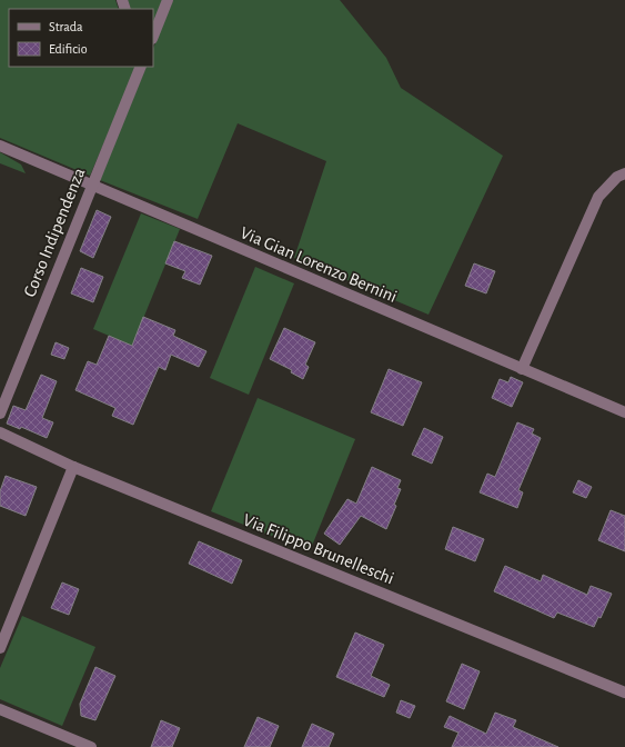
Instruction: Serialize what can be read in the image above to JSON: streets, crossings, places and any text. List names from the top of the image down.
{
  "streets": {
    "street": ["Corso Indipendenza", "Via Gian Lorenzo Bernini", "Via Filippo Brunelleschi"]
  },
  "crossings": [
    ["Corso Indipendenza", "Via Gian Lorenzo Bernini"]
  ],
  "legend": ["Strada", "Edificio"]
}
